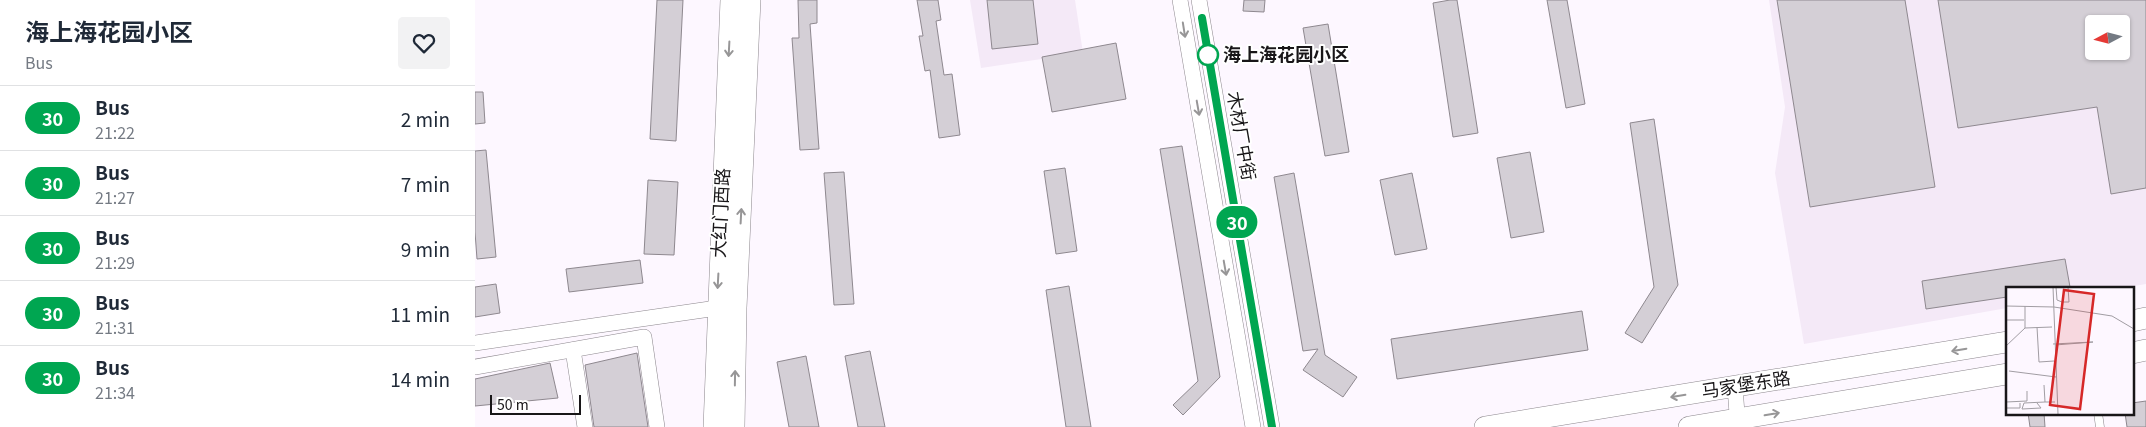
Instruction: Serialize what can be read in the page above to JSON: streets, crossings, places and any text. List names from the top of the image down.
{
  "streets": {
    "main road": ["大红门西路", "马家堡东路"],
    "street": ["木材厂中街"]
  },
  "places": ["海上海花园小区"],
  "lines": ["bus line 30"],
  "scale_bar": "50 m",
  "north": "left",
  "page": {
    "heading": ["海上海花园小区", "Bus"],
    "on_map": "30",
    "list": [
      {
        "mark": "30",
        "name": "Bus",
        "note": "21:22",
        "value": "2 min"
      },
      {
        "mark": "30",
        "name": "Bus",
        "note": "21:27",
        "value": "7 min"
      },
      {
        "mark": "30",
        "name": "Bus",
        "note": "21:29",
        "value": "9 min"
      },
      {
        "mark": "30",
        "name": "Bus",
        "note": "21:31",
        "value": "11 min"
      },
      {
        "mark": "30",
        "name": "Bus",
        "note": "21:34",
        "value": "14 min"
      }
    ],
    "scale": "50 m"
  }
}
